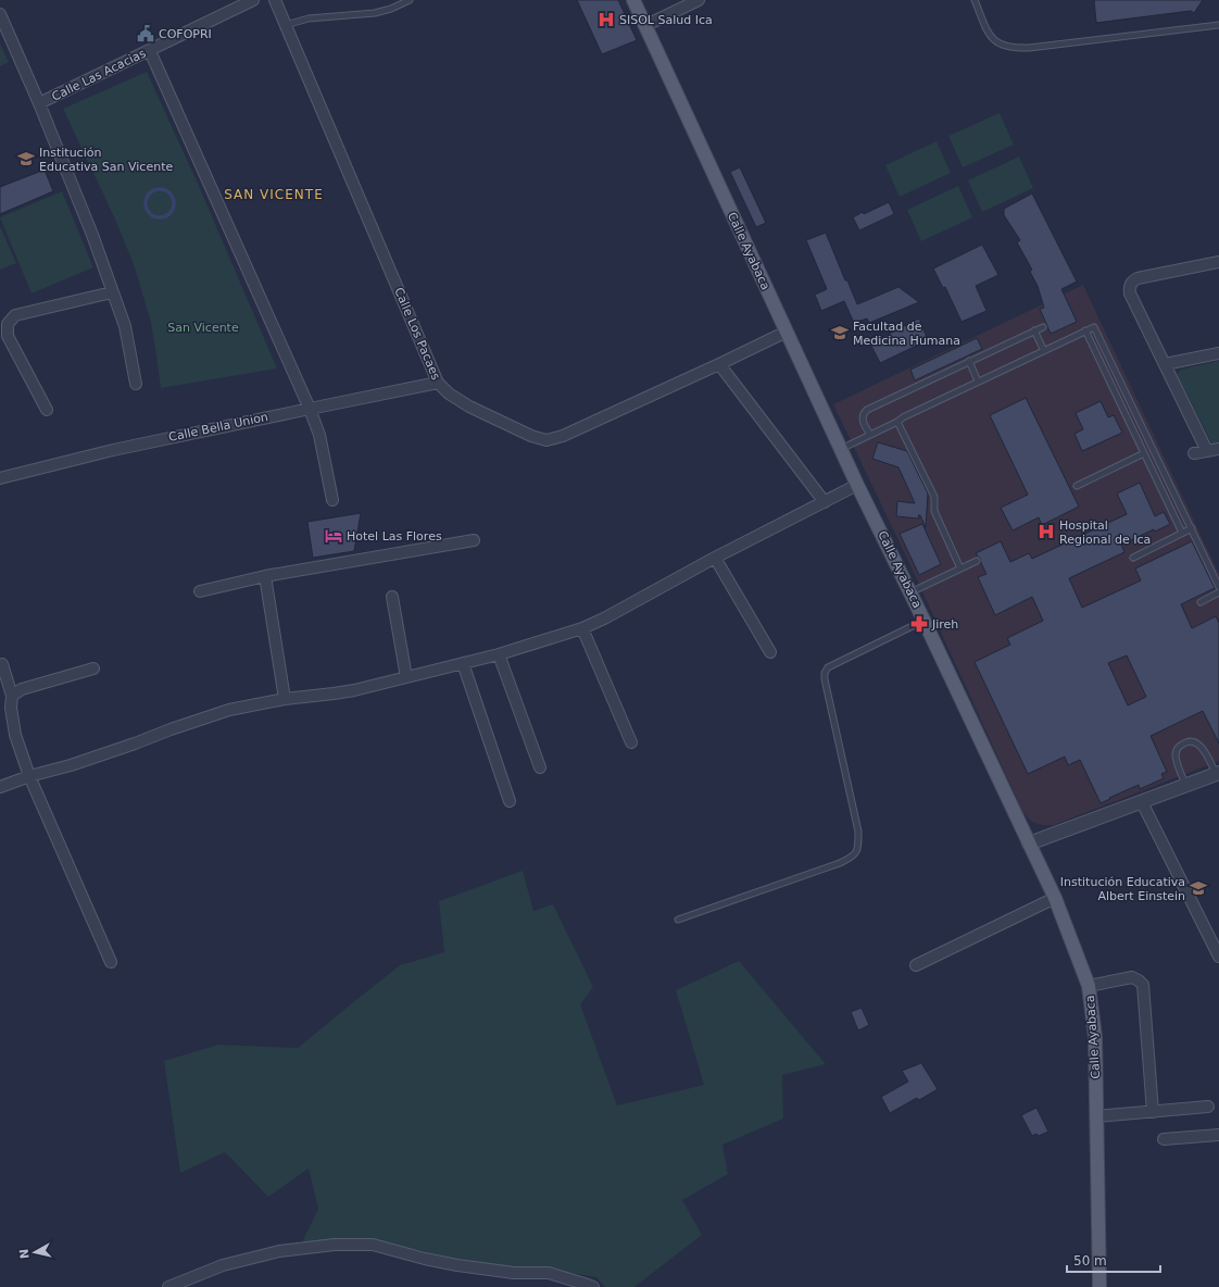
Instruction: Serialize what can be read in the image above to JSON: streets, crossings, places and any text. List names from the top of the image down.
{
  "streets": {
    "main road": ["Calle Ayabaca"],
    "street": ["Calle Las Acacias", "Calle Los Pacaes", "Calle Bella Union"]
  },
  "crossings": [
    ["Calle Ayabaca", "Calle Los Pacaes"],
    ["Calle Los Pacaes", "Calle Bella Union"]
  ],
  "districts": ["SAN VICENTE"],
  "parks": ["San Vicente"],
  "places": {
    "hospital": ["SISOL Salud Ica", "Hospital Regional de Ica"],
    "public building": ["COFOPRI"],
    "school or university": ["Institución Educativa San Vicente", "Facultad de Medicina Humana", "Institución Educativa Albert Einstein"],
    "hotel": ["Hotel Las Flores"],
    "pharmacy": ["Jireh"]
  },
  "scale_bar": "50 m",
  "north": "left"
}
